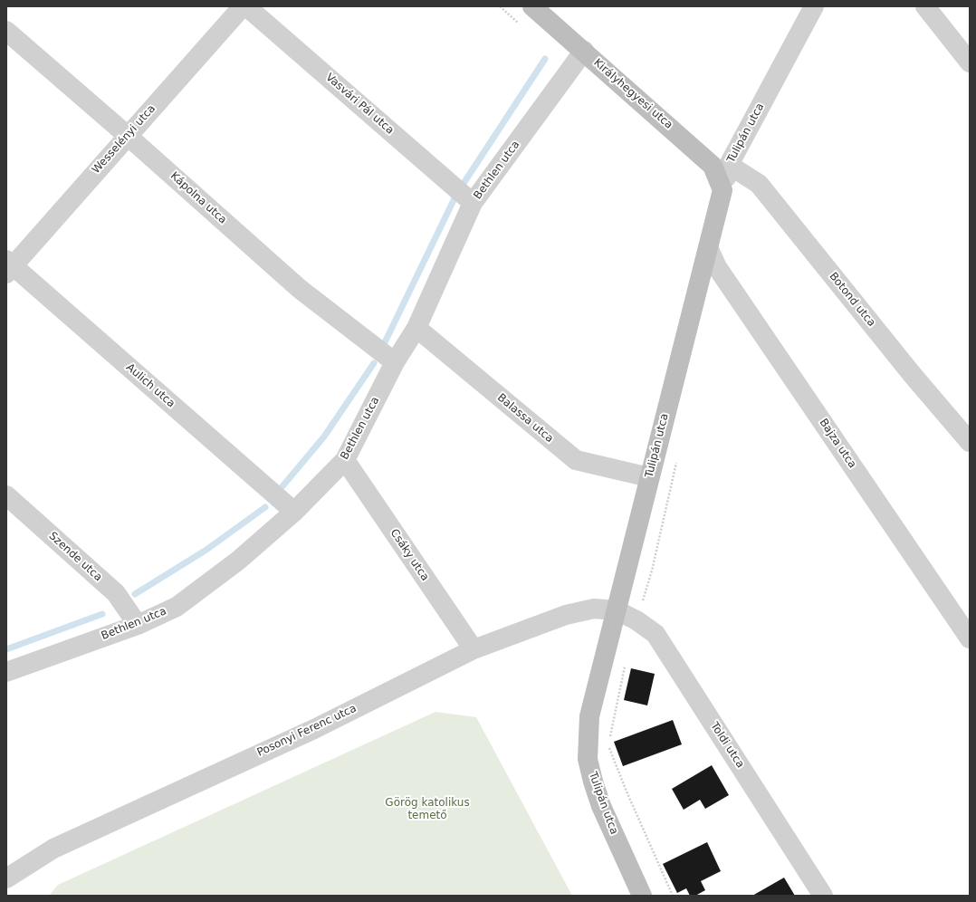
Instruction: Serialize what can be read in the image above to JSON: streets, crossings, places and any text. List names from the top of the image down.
{
  "streets": {
    "main road": ["Királyhegyesi utca", "Tulipán utca"],
    "street": [
      "Vasvári Pál utca",
      "Wesselényi utca",
      "Bethlen utca",
      "Kápolna utca",
      "Botond utca",
      "Aulich utca",
      "Balassa utca",
      "Bajza utca",
      "Csáky utca",
      "Szende utca",
      "Posonyi Ferenc utca",
      "Toldi utca"
    ]
  },
  "crossings": [
    ["Királyhegyesi utca", "Tulipán utca"],
    ["Királyhegyesi utca", "Bethlen utca"],
    ["Vasvári Pál utca", "Bethlen utca"],
    ["Tulipán utca", "Botond utca"],
    ["Tulipán utca", "Balassa utca"],
    ["Tulipán utca", "Bajza utca"],
    ["Tulipán utca", "Posonyi Ferenc utca"],
    ["Tulipán utca", "Toldi utca"],
    ["Wesselényi utca", "Kápolna utca"],
    ["Wesselényi utca", "Aulich utca"],
    ["Bethlen utca", "Kápolna utca"],
    ["Bethlen utca", "Aulich utca"],
    ["Bethlen utca", "Balassa utca"],
    ["Bethlen utca", "Csáky utca"],
    ["Bethlen utca", "Szende utca"],
    ["Csáky utca", "Posonyi Ferenc utca"],
    ["Posonyi Ferenc utca", "Toldi utca"]
  ],
  "parks": ["Görög katolikus temető"]
}
